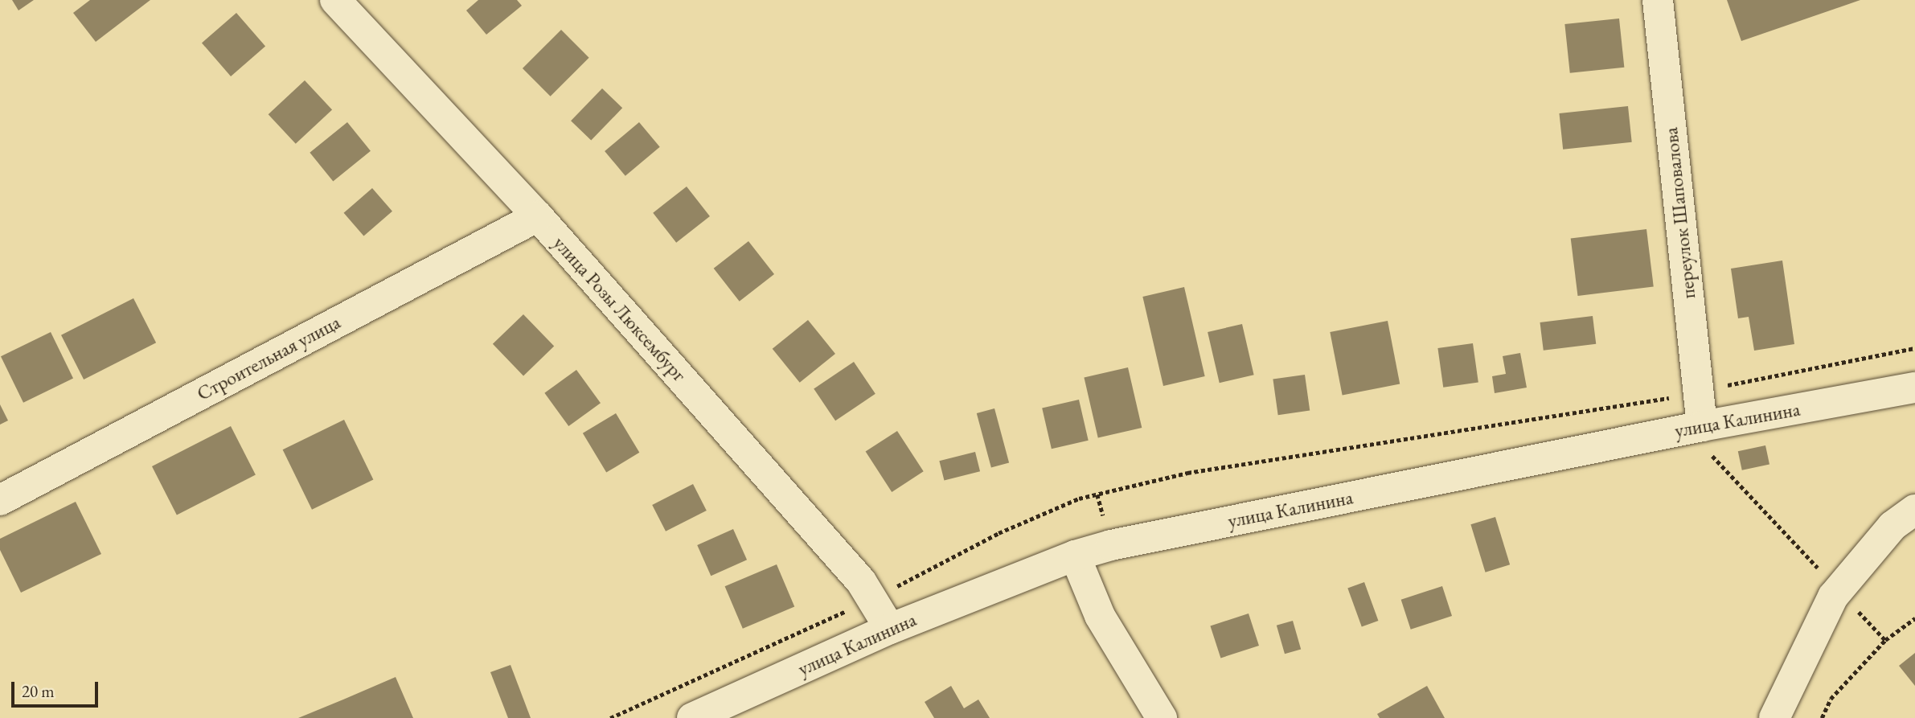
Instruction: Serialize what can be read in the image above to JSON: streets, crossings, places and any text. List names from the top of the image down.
{
  "streets": {
    "street": [
      "переулок Шаповалова",
      "улица Розы Люксембург",
      "Строительная улица",
      "улица Калинина"
    ]
  },
  "crossings": [
    ["переулок Шаповалова", "улица Калинина"],
    ["улица Розы Люксембург", "Строительная улица"],
    ["улица Розы Люксембург", "улица Калинина"]
  ],
  "scale_bar": "20 m"
}
